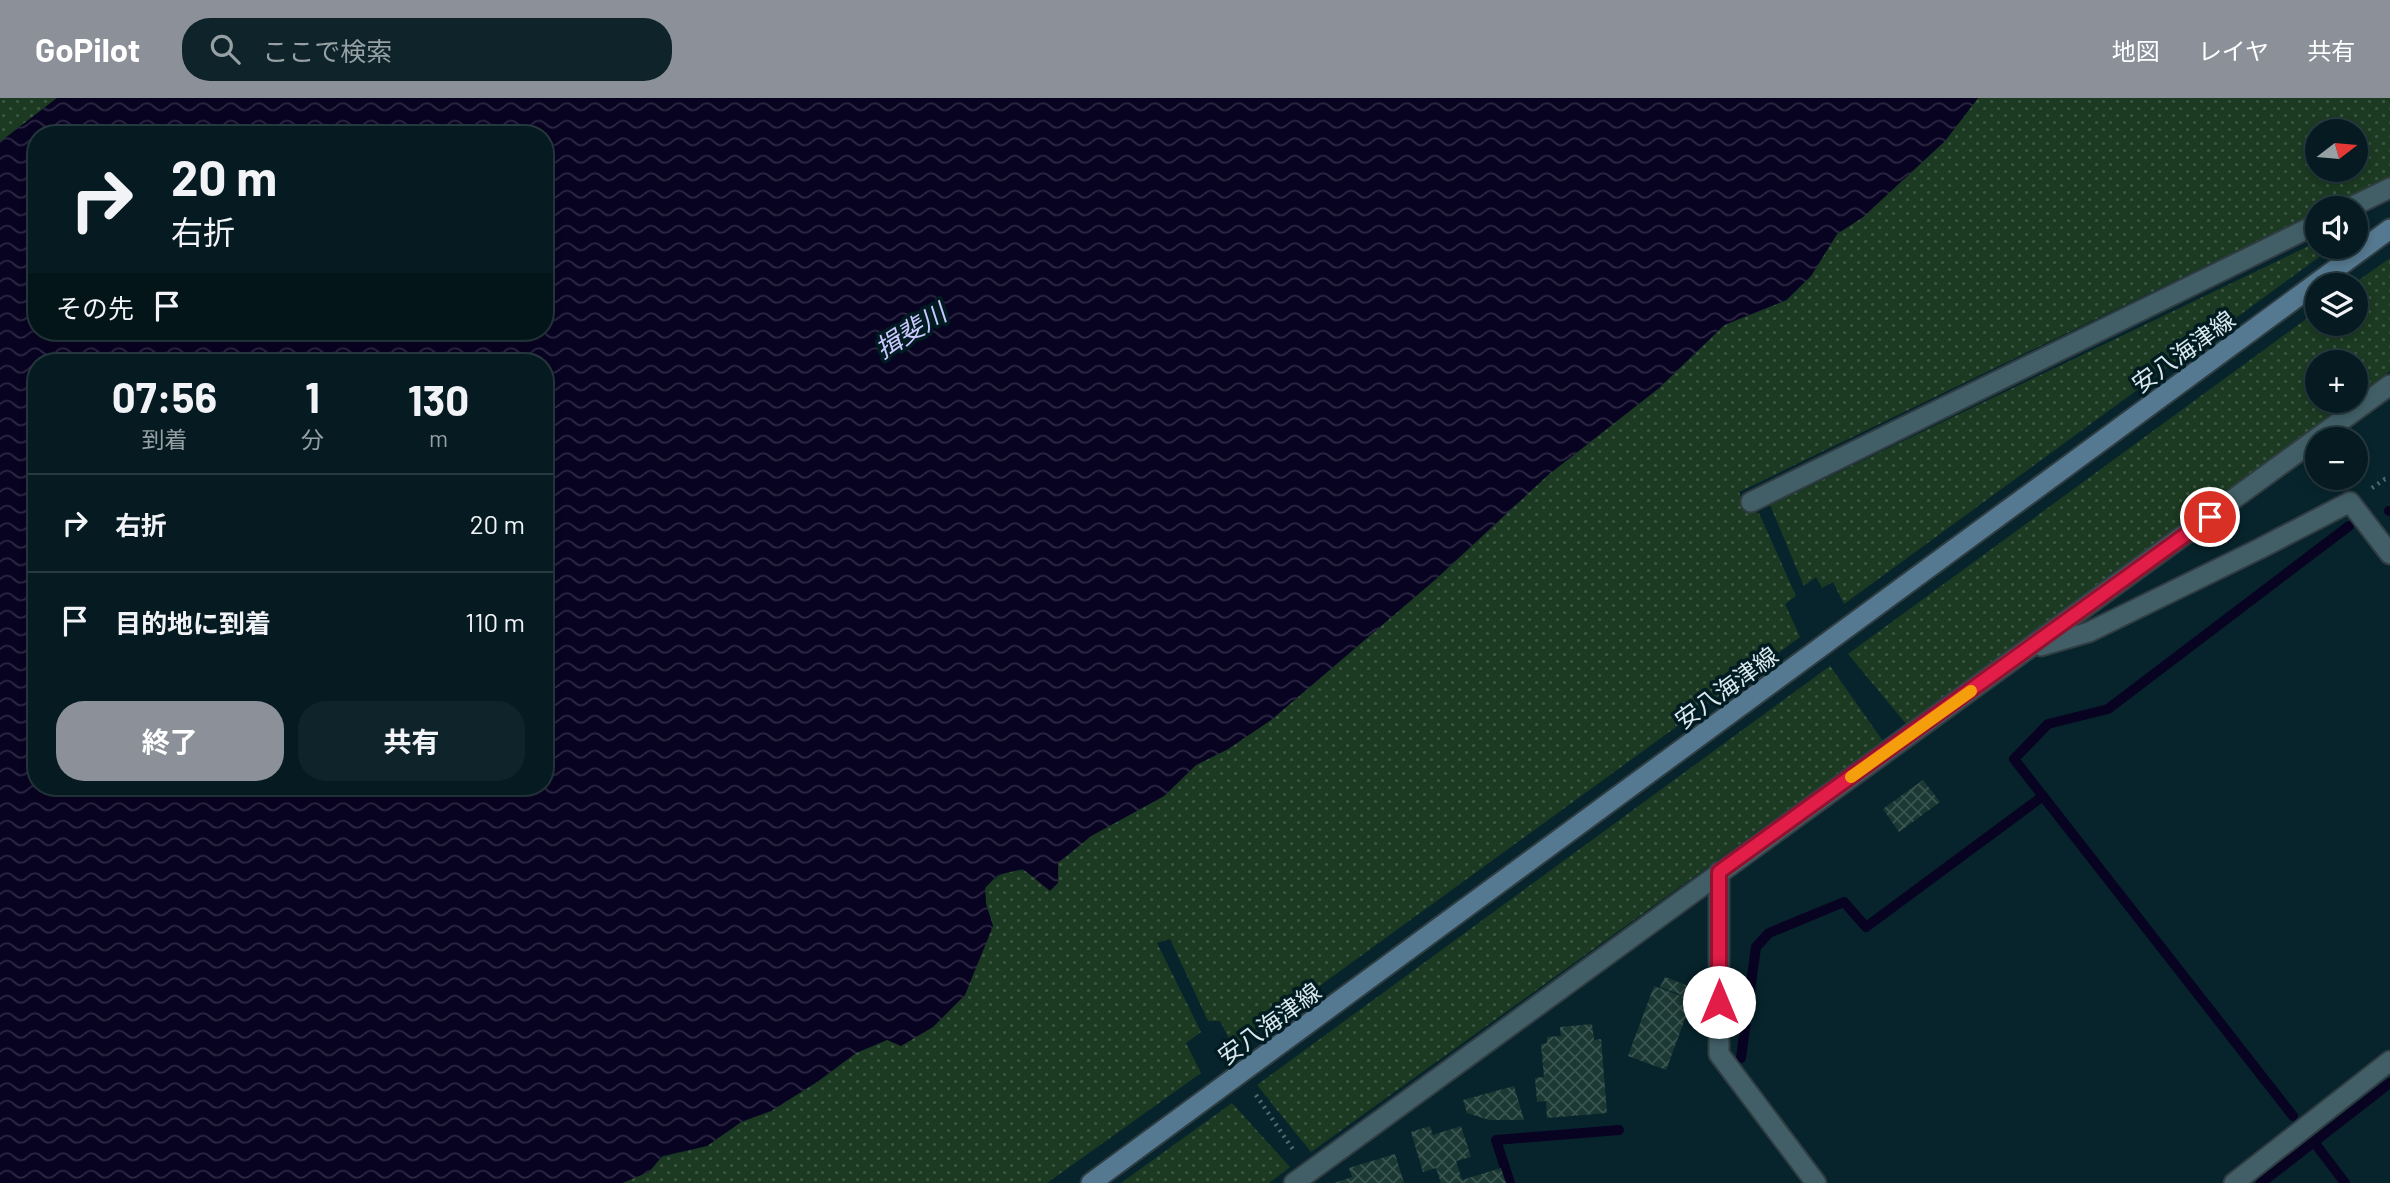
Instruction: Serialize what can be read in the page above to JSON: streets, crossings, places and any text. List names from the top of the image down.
{
  "streets": {
    "main road": ["安八海津線"]
  },
  "water": ["揖斐川"],
  "north": "right",
  "page": {
    "header": "GoPilot",
    "search": "ここで検索",
    "nav": ["地図", "レイヤ", "共有"],
    "map_buttons": ["+", "−"],
    "turn": ["20 m", "右折"],
    "then": "その先",
    "eta": [
      "07:56",
      "到着",
      "1",
      "分",
      "130",
      "m"
    ],
    "list": [
      {
        "name": "右折",
        "value": "20 m"
      },
      {
        "name": "目的地に到着",
        "value": "110 m"
      }
    ],
    "buttons": ["終了", "共有"]
  }
}
